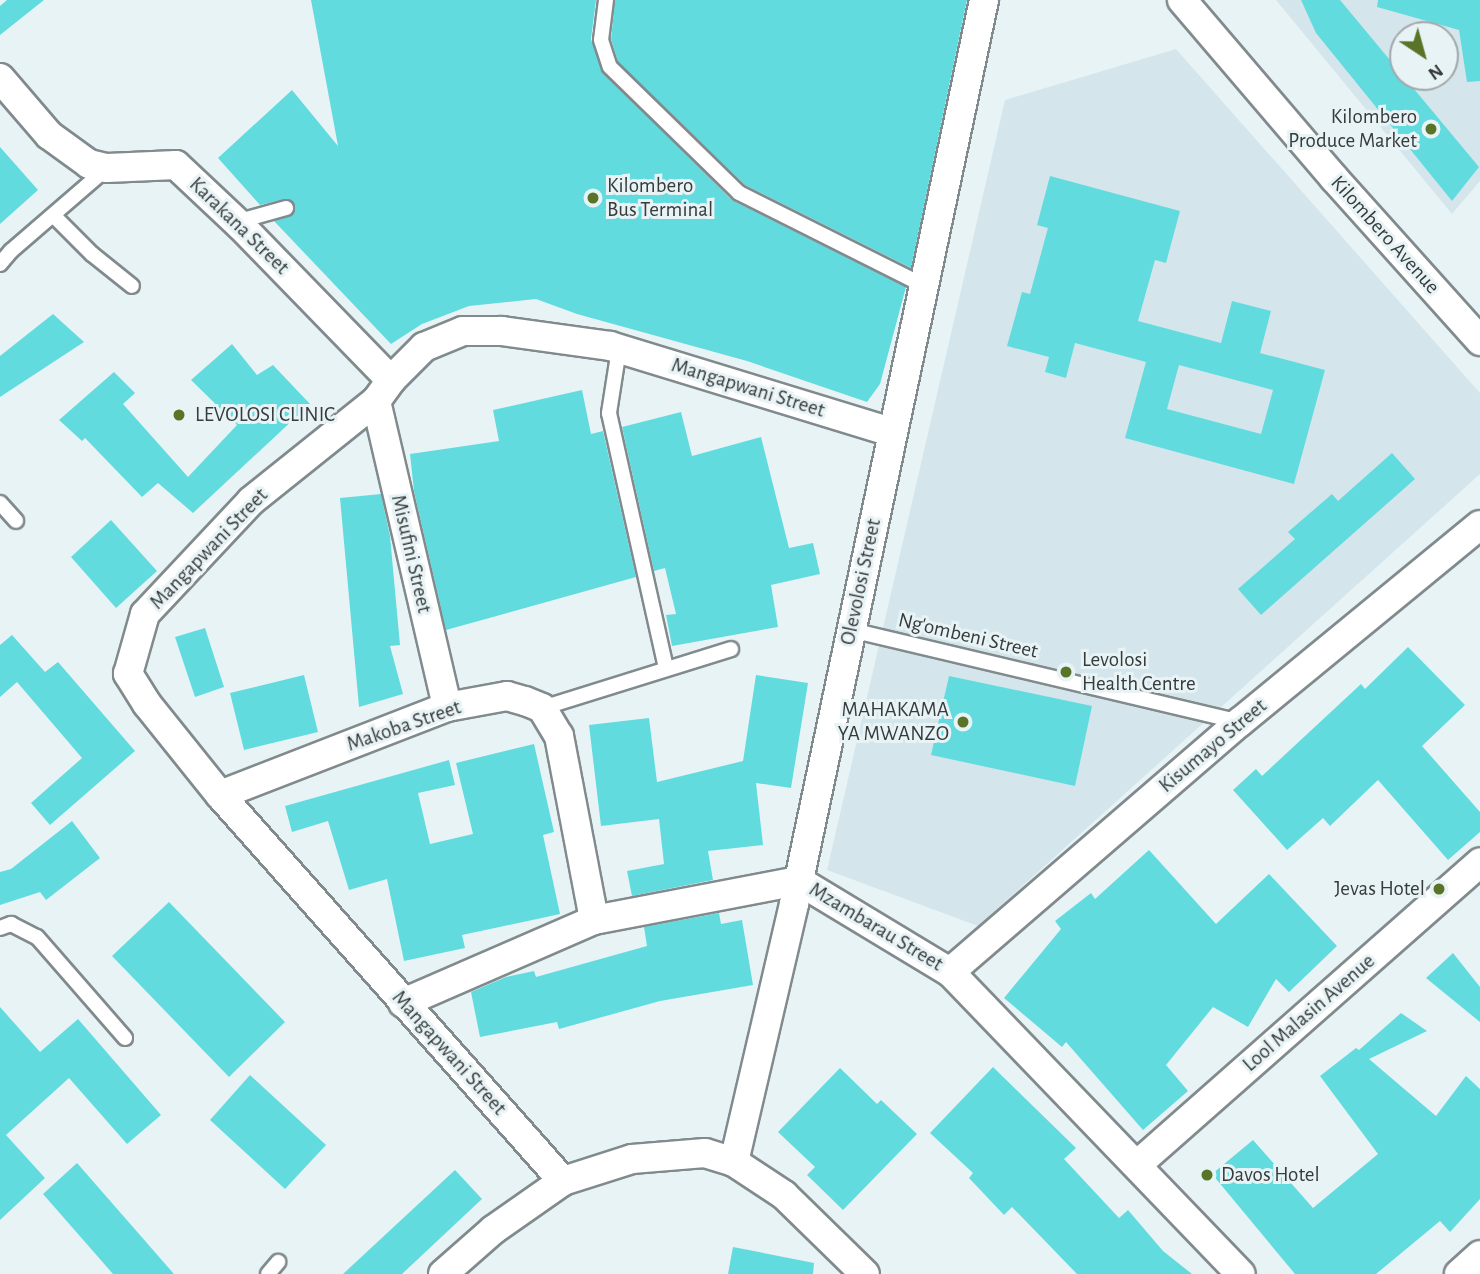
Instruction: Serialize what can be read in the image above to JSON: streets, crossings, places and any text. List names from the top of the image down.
{
  "streets": {
    "street": [
      "Karakana Street",
      "Kilombero Avenue",
      "Mangapwani Street",
      "Misufini Street",
      "Olevolosi Street",
      "Makoba Street",
      "Kisumayo Street",
      "Mzambarau Street",
      "Lool Malasin Avenue"
    ],
    "lane": ["Ng'ombeni Street"]
  },
  "crossings": [
    ["Karakana Street", "Mangapwani Street"],
    ["Karakana Street", "Misufini Street"],
    ["Mangapwani Street", "Misufini Street"],
    ["Mangapwani Street", "Olevolosi Street"],
    ["Mangapwani Street", "Makoba Street"],
    ["Mangapwani Street", "Mzambarau Street"],
    ["Misufini Street", "Makoba Street"],
    ["Olevolosi Street", "Ng'ombeni Street"],
    ["Olevolosi Street", "Mzambarau Street"],
    ["Ng'ombeni Street", "Kisumayo Street"],
    ["Kisumayo Street", "Mzambarau Street"],
    ["Mzambarau Street", "Lool Malasin Avenue"]
  ],
  "places": [
    "Kilombero Produce Market",
    "Kilombero Bus Terminal",
    "LEVOLOSI CLINIC",
    "Levolosi Health Centre",
    "MAHAKAMA YA MWANZO",
    "Jevas Hotel",
    "Davos Hotel"
  ],
  "north": "bottom right"
}
